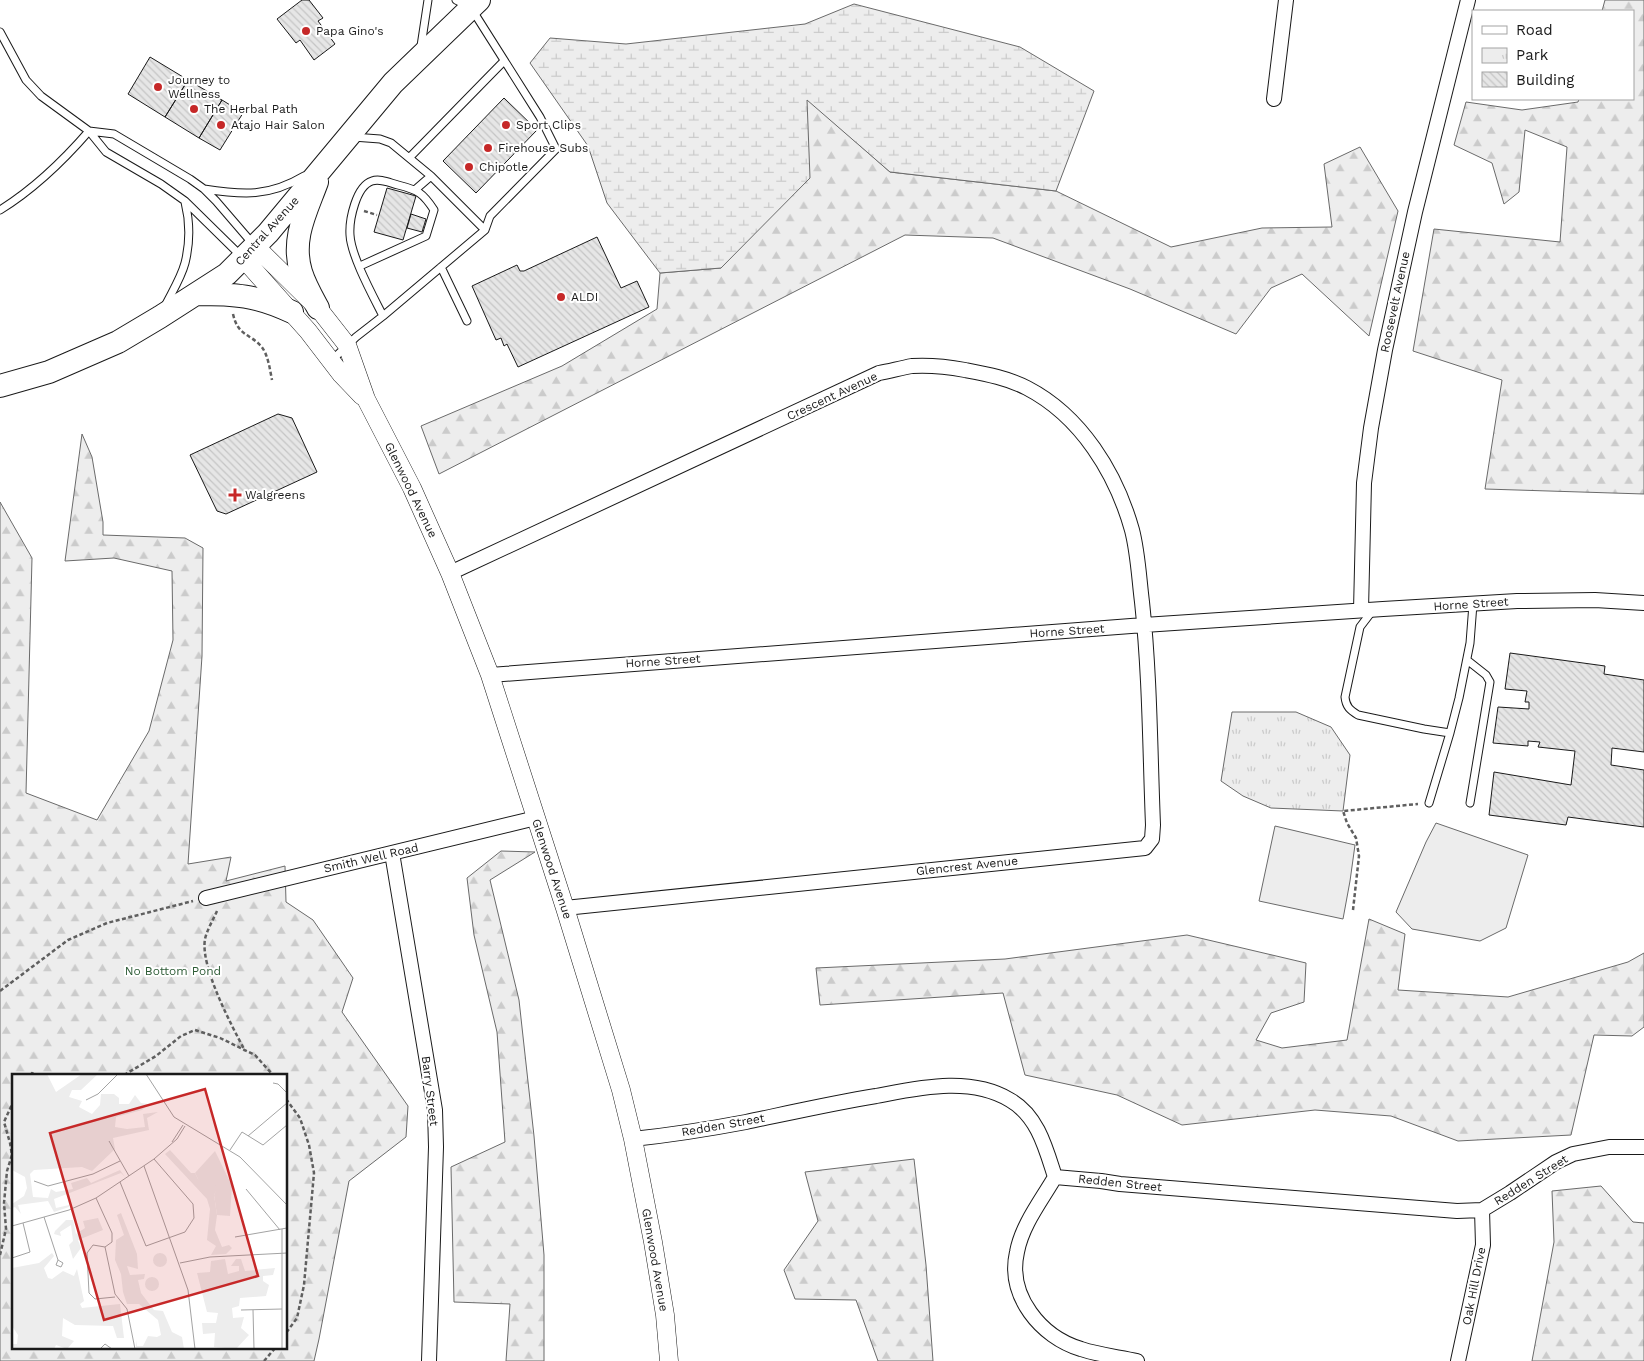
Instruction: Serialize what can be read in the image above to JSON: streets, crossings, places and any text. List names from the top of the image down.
{
  "streets": {
    "main road": ["Central Avenue"],
    "street": [
      "Roosevelt Avenue",
      "Crescent Avenue",
      "Glenwood Avenue",
      "Horne Street",
      "Smith Well Road",
      "Glencrest Avenue",
      "Barry Street",
      "Redden Street",
      "Oak Hill Drive"
    ]
  },
  "crossings": [
    ["Central Avenue", "Glenwood Avenue"],
    ["Roosevelt Avenue", "Horne Street"],
    ["Crescent Avenue", "Glenwood Avenue"],
    ["Crescent Avenue", "Horne Street"],
    ["Crescent Avenue", "Glencrest Avenue"],
    ["Glenwood Avenue", "Horne Street"],
    ["Glenwood Avenue", "Smith Well Road"],
    ["Glenwood Avenue", "Glencrest Avenue"],
    ["Glenwood Avenue", "Redden Street"],
    ["Horne Street", "Glencrest Avenue"],
    ["Smith Well Road", "Barry Street"],
    ["Redden Street", "Oak Hill Drive"]
  ],
  "parks": ["No Bottom Pond"],
  "places": {
    "other": [
      "Papa Gino's",
      "Journey to Wellness",
      "The Herbal Path",
      "Atajo Hair Salon",
      "Sport Clips",
      "Firehouse Subs",
      "Chipotle",
      "ALDI"
    ],
    "health": ["Walgreens"]
  },
  "legend": ["Road", "Park", "Building"]
}
